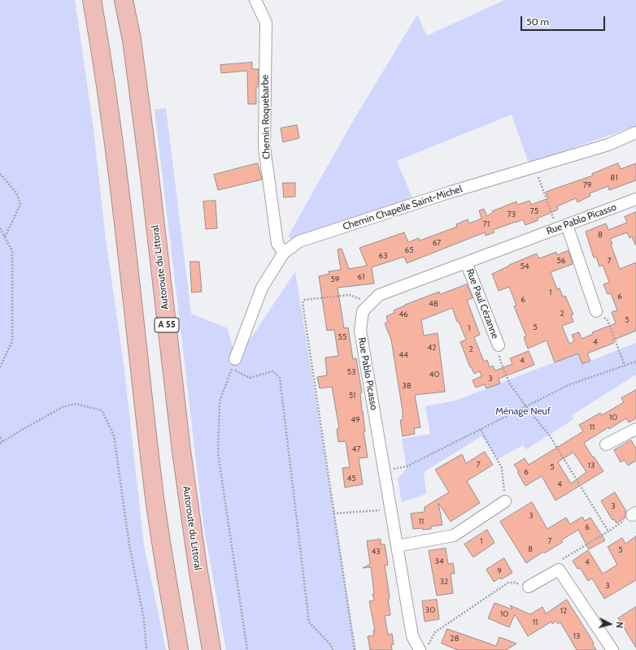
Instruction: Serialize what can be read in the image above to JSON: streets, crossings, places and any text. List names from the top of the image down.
{
  "streets": {
    "highway": ["Autoroute du Littoral", "A 55"],
    "street": [
      "Chemin Roquebarbe",
      "Chemin Chapelle Saint-Michel",
      "Rue Pablo Picasso",
      "Rue Paul Cézanne"
    ]
  },
  "crossings": [
    ["Chemin Roquebarbe", "Chemin Chapelle Saint-Michel"],
    ["Rue Pablo Picasso", "Rue Paul Cézanne"]
  ],
  "parks": ["Ménage Neuf"],
  "house_numbers": [
    "81",
    "79",
    "75",
    "73",
    "71",
    "8",
    "67",
    "65",
    "63",
    "56",
    "7",
    "54",
    "61",
    "59",
    "1",
    "6",
    "6",
    "48",
    "2",
    "46",
    "5",
    "5",
    "1",
    "55",
    "4",
    "42",
    "2",
    "44",
    "4",
    "53",
    "40",
    "3",
    "38",
    "51",
    "10",
    "49",
    "11",
    "47",
    "7",
    "13",
    "5",
    "6",
    "45",
    "4",
    "3",
    "3",
    "11",
    "6",
    "1",
    "7",
    "8",
    "5",
    "43",
    "34",
    "4",
    "9",
    "32",
    "3",
    "30",
    "12",
    "10",
    "11",
    "13",
    "28"
  ],
  "scale_bar": "50 m",
  "north": "right"
}
